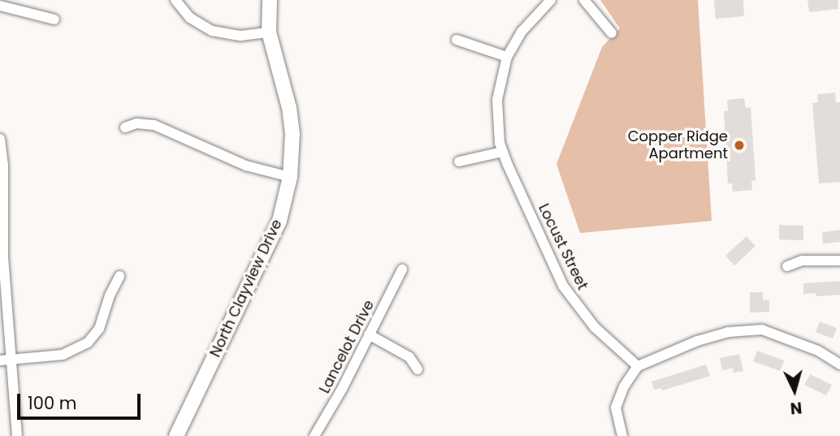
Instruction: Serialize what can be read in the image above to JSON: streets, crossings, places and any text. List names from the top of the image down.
{
  "streets": {
    "street": ["Locust Street", "North Clayview Drive", "Lancelot Drive"]
  },
  "places": ["Copper Ridge Apartment"],
  "scale_bar": "100 m",
  "north": "bottom"
}
